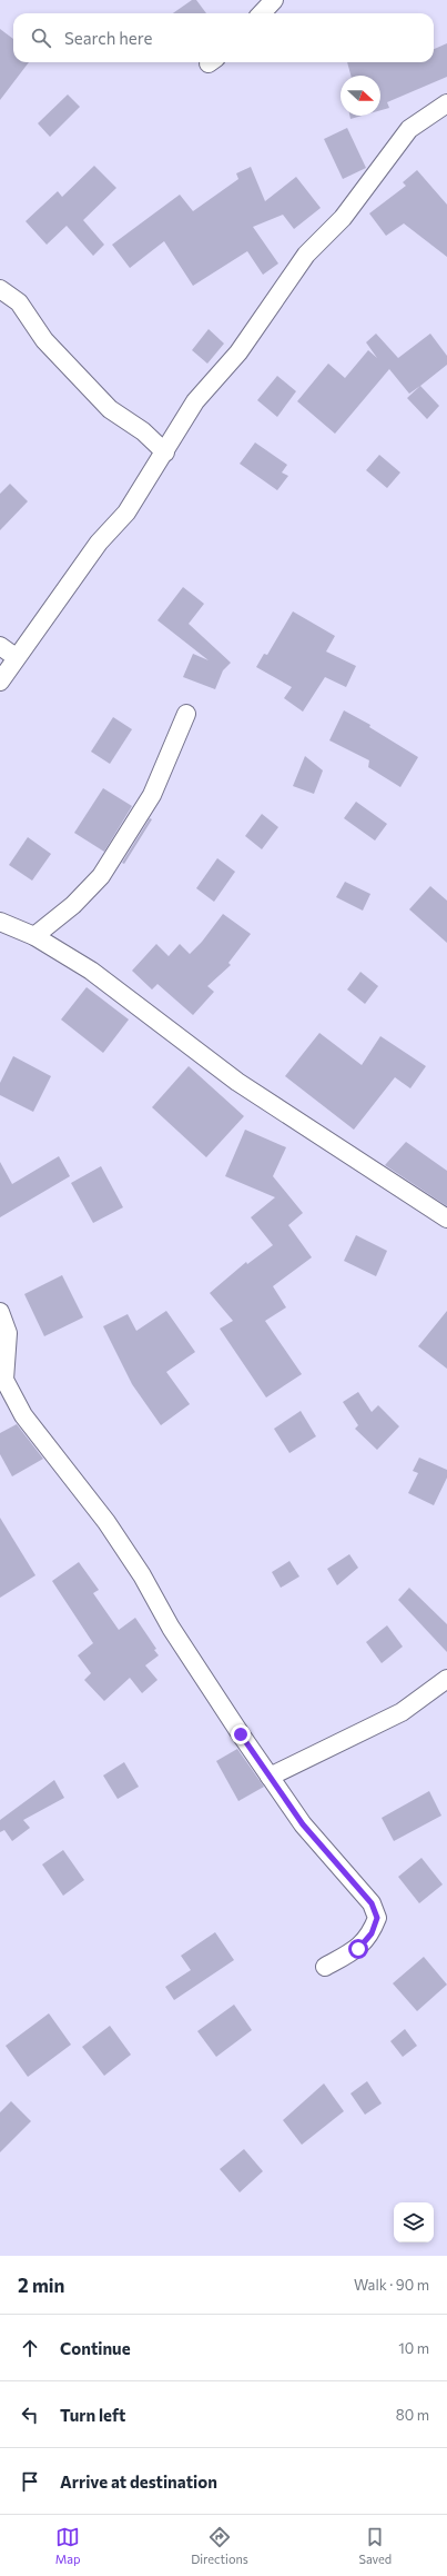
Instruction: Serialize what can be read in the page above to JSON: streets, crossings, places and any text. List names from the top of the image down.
{
  "north": "right",
  "page": {
    "search": "Search here",
    "heading": ["2 min", "Walk · 90 m"],
    "list": [
      ["Continue", "10 m"],
      ["Turn left", "80 m"],
      "Arrive at destination"
    ],
    "nav": ["Map", "Directions", "Saved"]
  }
}
